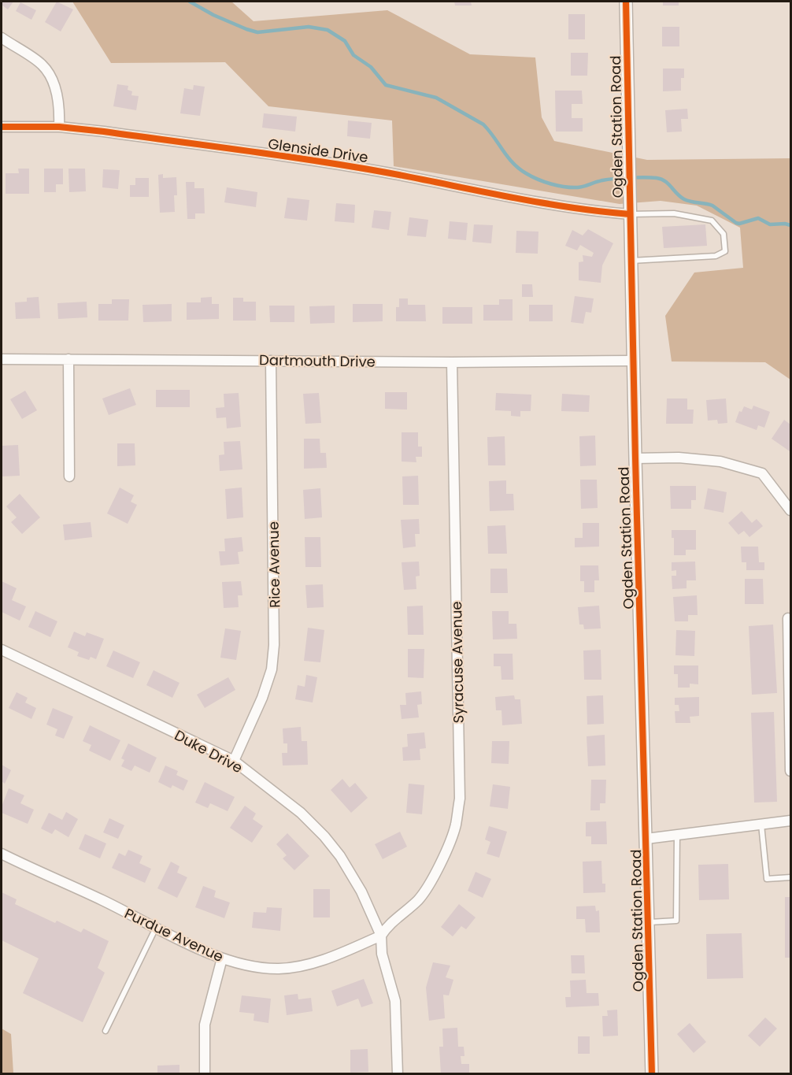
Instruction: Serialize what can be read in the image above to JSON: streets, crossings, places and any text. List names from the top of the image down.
{
  "streets": {
    "street": [
      "Ogden Station Road",
      "Glenside Drive",
      "Dartmouth Drive",
      "Rice Avenue",
      "Syracuse Avenue",
      "Duke Drive",
      "Purdue Avenue"
    ]
  },
  "crossings": [
    ["Ogden Station Road", "Glenside Drive"],
    ["Ogden Station Road", "Dartmouth Drive"],
    ["Dartmouth Drive", "Rice Avenue"],
    ["Dartmouth Drive", "Syracuse Avenue"],
    ["Rice Avenue", "Duke Drive"],
    ["Syracuse Avenue", "Duke Drive"],
    ["Syracuse Avenue", "Purdue Avenue"],
    ["Duke Drive", "Purdue Avenue"]
  ]
}
